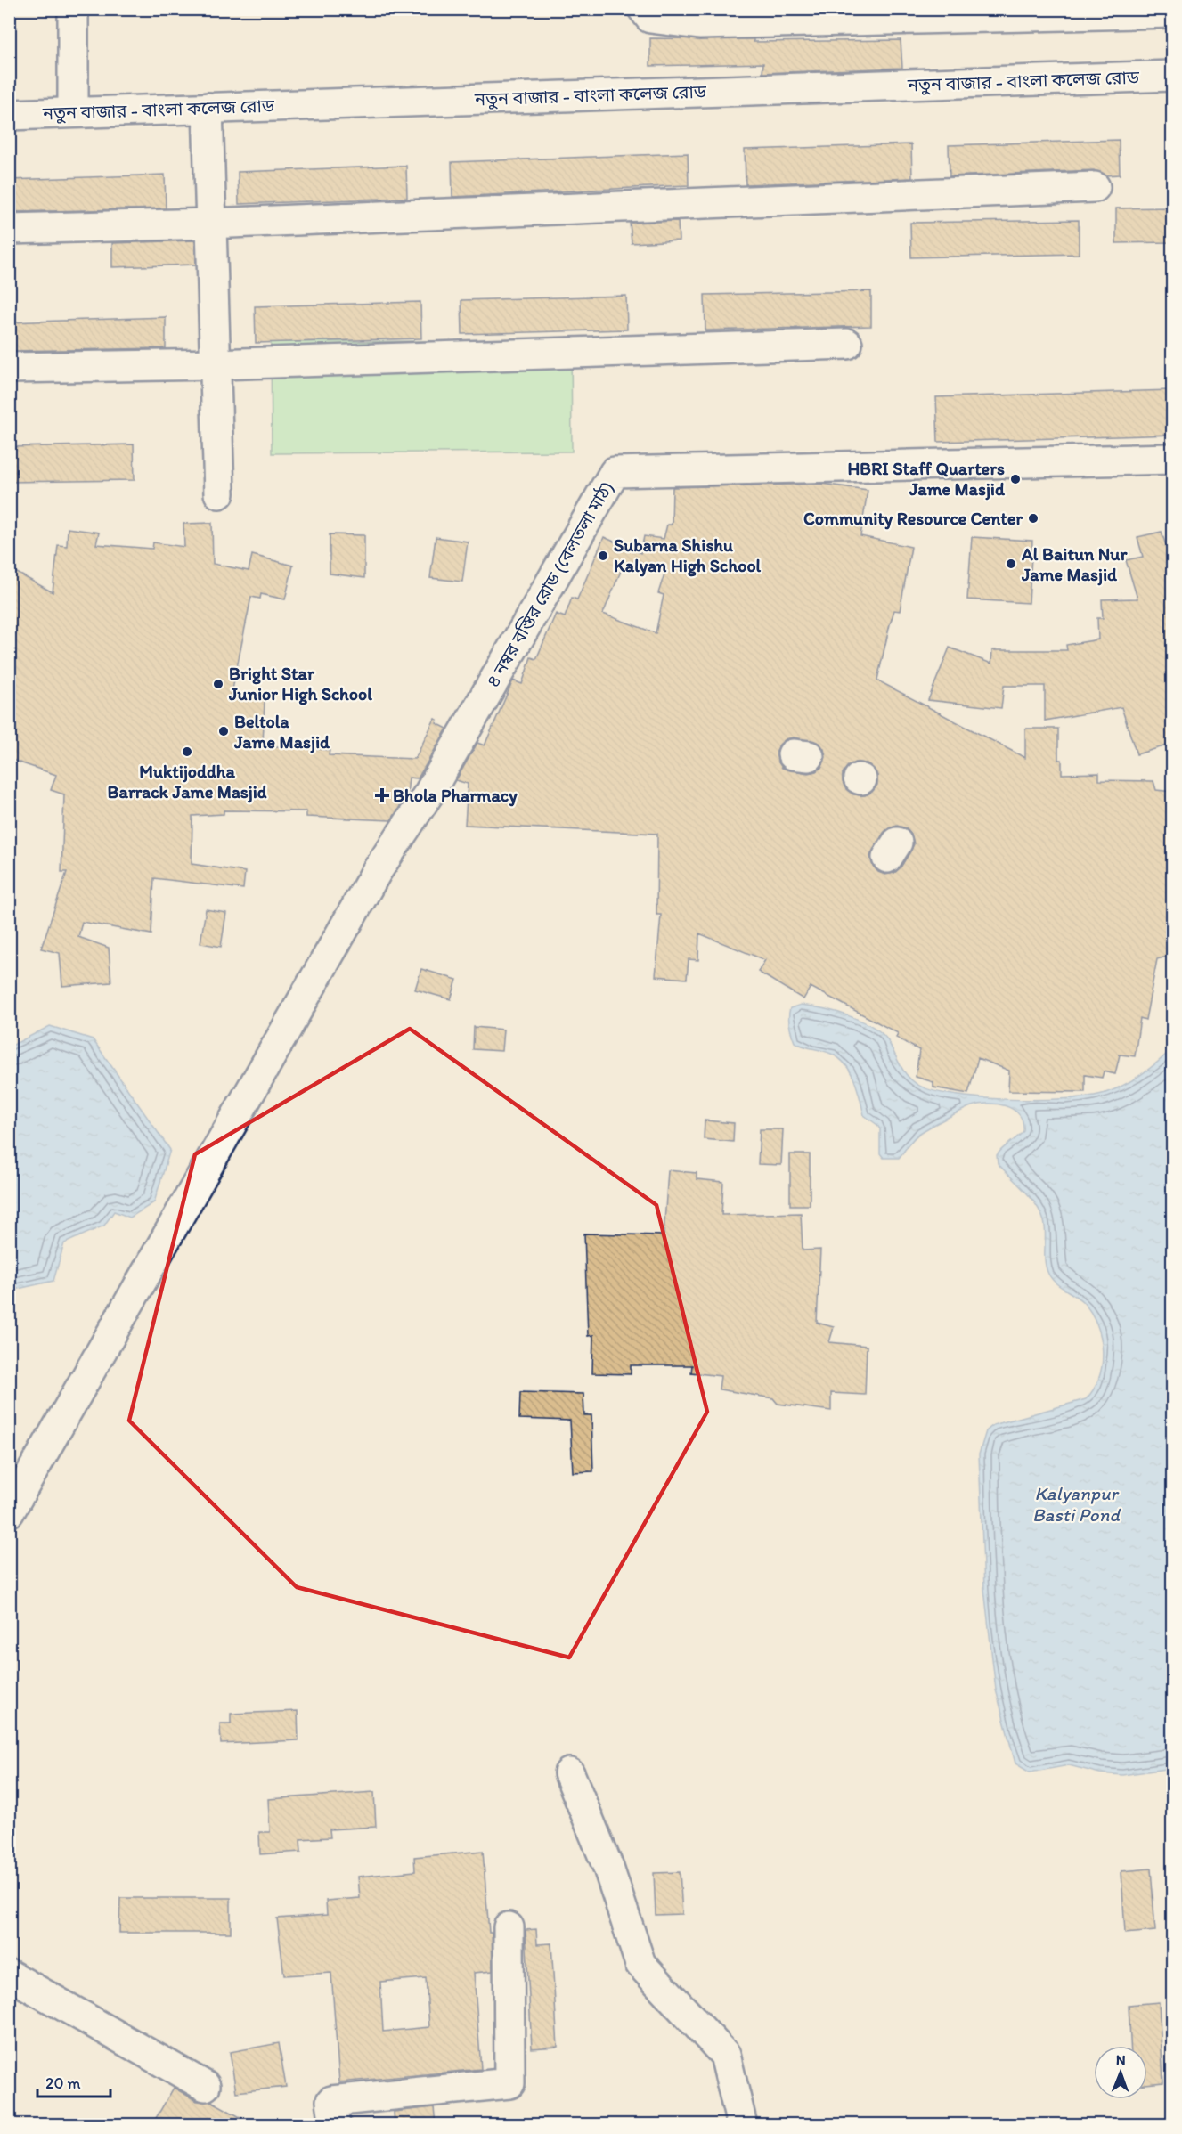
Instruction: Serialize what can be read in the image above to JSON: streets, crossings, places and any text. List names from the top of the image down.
{
  "streets": {
    "street": ["নতুন বাজার - বাংলা কলেজ রোড", "৪ নম্বর বস্তির রোড (বেলতলা মাঠ)"]
  },
  "water": ["Kalyanpur Basti Pond"],
  "places": {
    "other": [
      "HBRI Staff Quarters Jame Masjid",
      "Community Resource Center",
      "Subarna Shishu Kalyan High School",
      "Al Baitun Nur Jame Masjid",
      "Bright Star Junior High School",
      "Beltola Jame Masjid",
      "Muktijoddha Barrack Jame Masjid"
    ],
    "health": ["Bhola Pharmacy"]
  },
  "scale_bar": "20 m",
  "north": "top"
}
